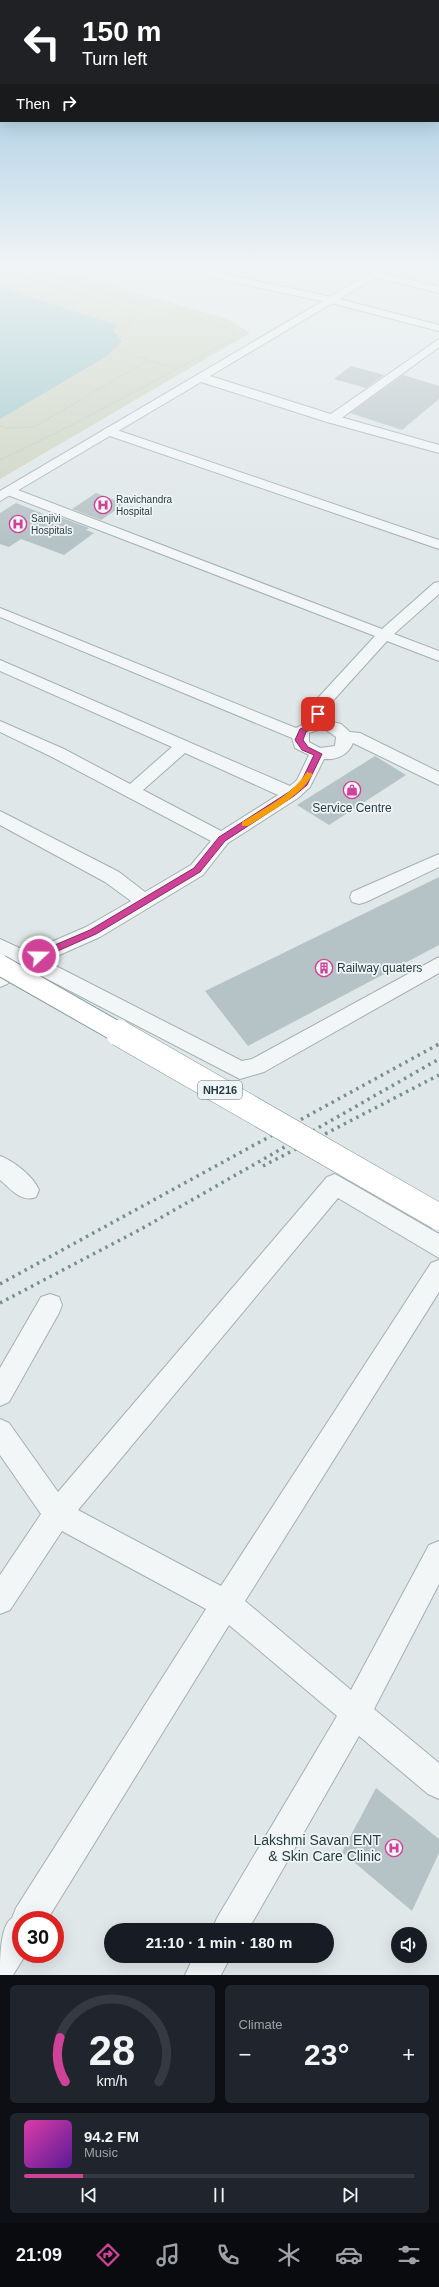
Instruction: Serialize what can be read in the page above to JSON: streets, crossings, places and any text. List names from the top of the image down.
{
  "streets": {
    "highway": ["NH216"]
  },
  "places": {
    "hospital": ["Ravichandra Hospital", "Sanjivi Hospitals", "Lakshmi Savan ENT & Skin Care Clinic"],
    "shop": ["Service Centre"],
    "building": ["Railway quaters"]
  },
  "page": {
    "turn": ["150 m", "Turn left"],
    "then": "Then",
    "limit": "30",
    "trip": "21:10 · 1 min · 180 m",
    "tile": "Climate",
    "heat": ["−", "23°", "+"],
    "song": ["94.2 FM", "Music"],
    "tabs": "21:09",
    "gauge": ["28", "km/h"]
  }
}
